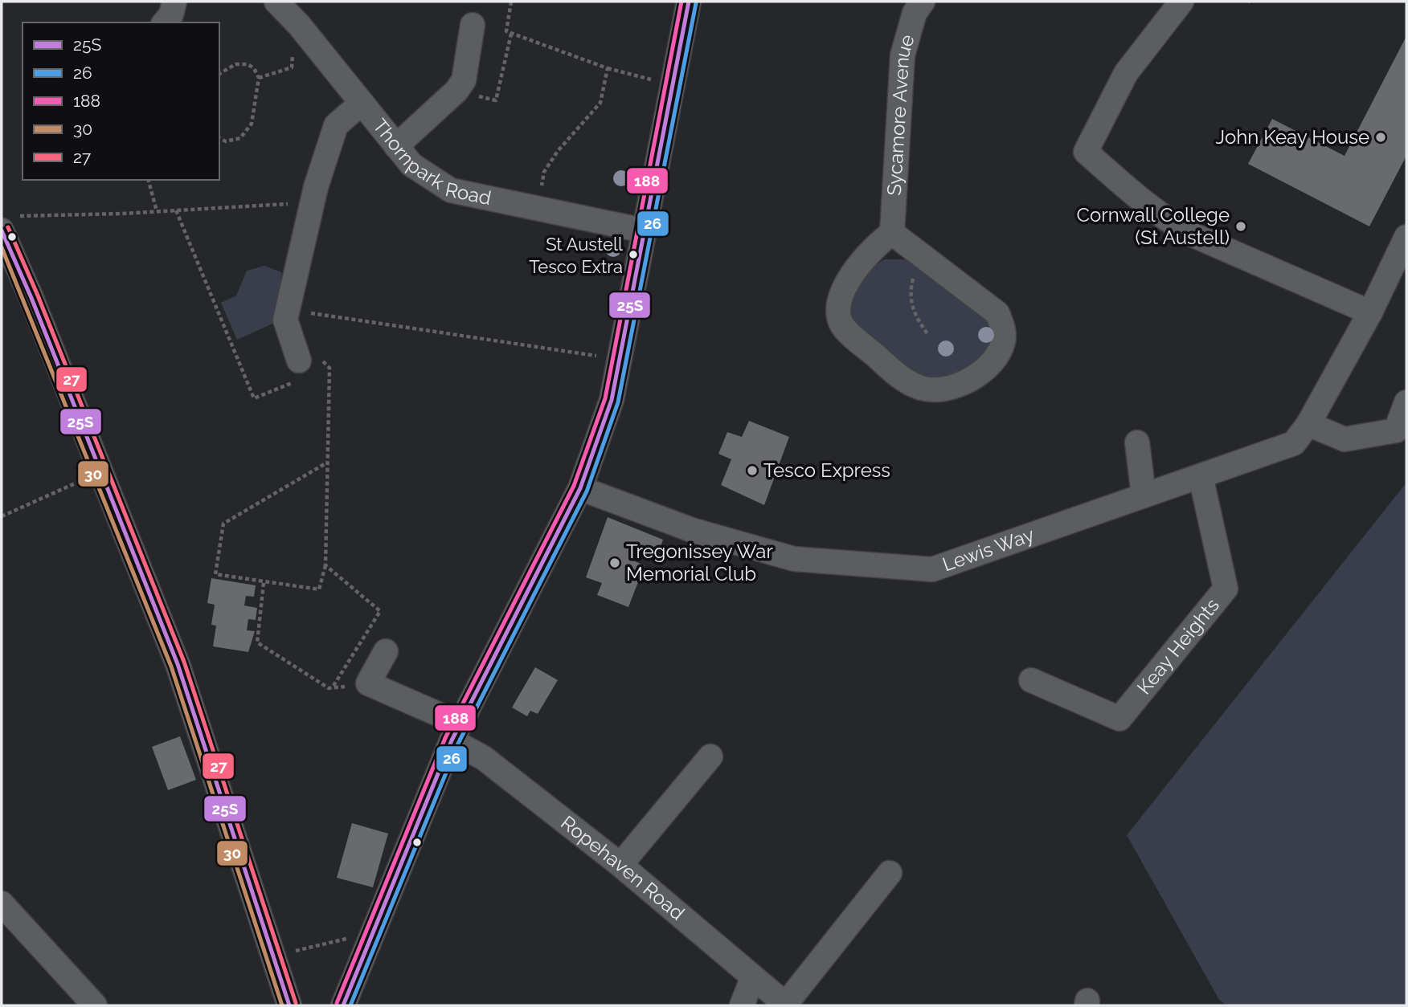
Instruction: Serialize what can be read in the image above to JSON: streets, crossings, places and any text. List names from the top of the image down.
{
  "streets": {
    "street": [
      "Sycamore Avenue",
      "Thornpark Road",
      "Lewis Way",
      "Keay Heights",
      "Ropehaven Road"
    ]
  },
  "crossings": [
    ["Lewis Way", "Keay Heights"]
  ],
  "places": [
    "John Keay House",
    "Cornwall College (St Austell)",
    "St Austell Tesco Extra",
    "Tesco Express",
    "Tregonissey War Memorial Club"
  ],
  "lines": [
    "transit line 25S",
    "transit line 188",
    "transit line 26",
    "transit line 27",
    "transit line 30"
  ],
  "legend": [
    "25S",
    "26",
    "188",
    "30",
    "27"
  ]
}
